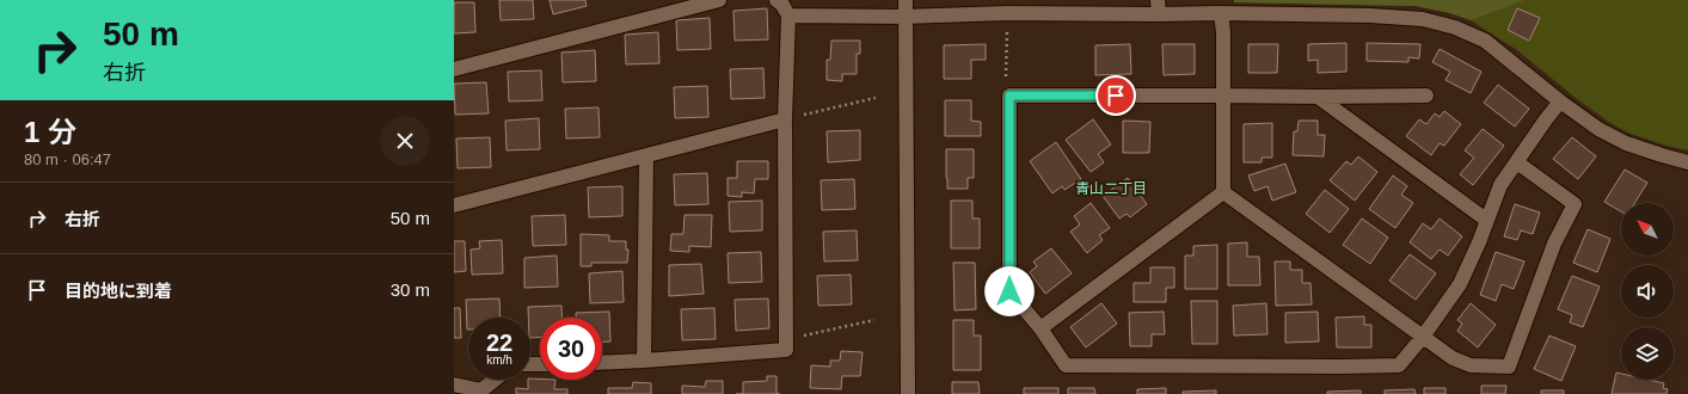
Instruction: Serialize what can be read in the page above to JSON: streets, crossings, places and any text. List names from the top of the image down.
{
  "districts": ["青山二丁目"],
  "north": "top left",
  "page": {
    "turn": ["50 m", "右折"],
    "heading": ["1 分", "80 m · 06:47"],
    "list": [
      {
        "name": "右折",
        "value": "50 m"
      },
      {
        "name": "目的地に到着",
        "value": "30 m"
      }
    ],
    "speed": "22 km/h",
    "limit": "30"
  }
}
